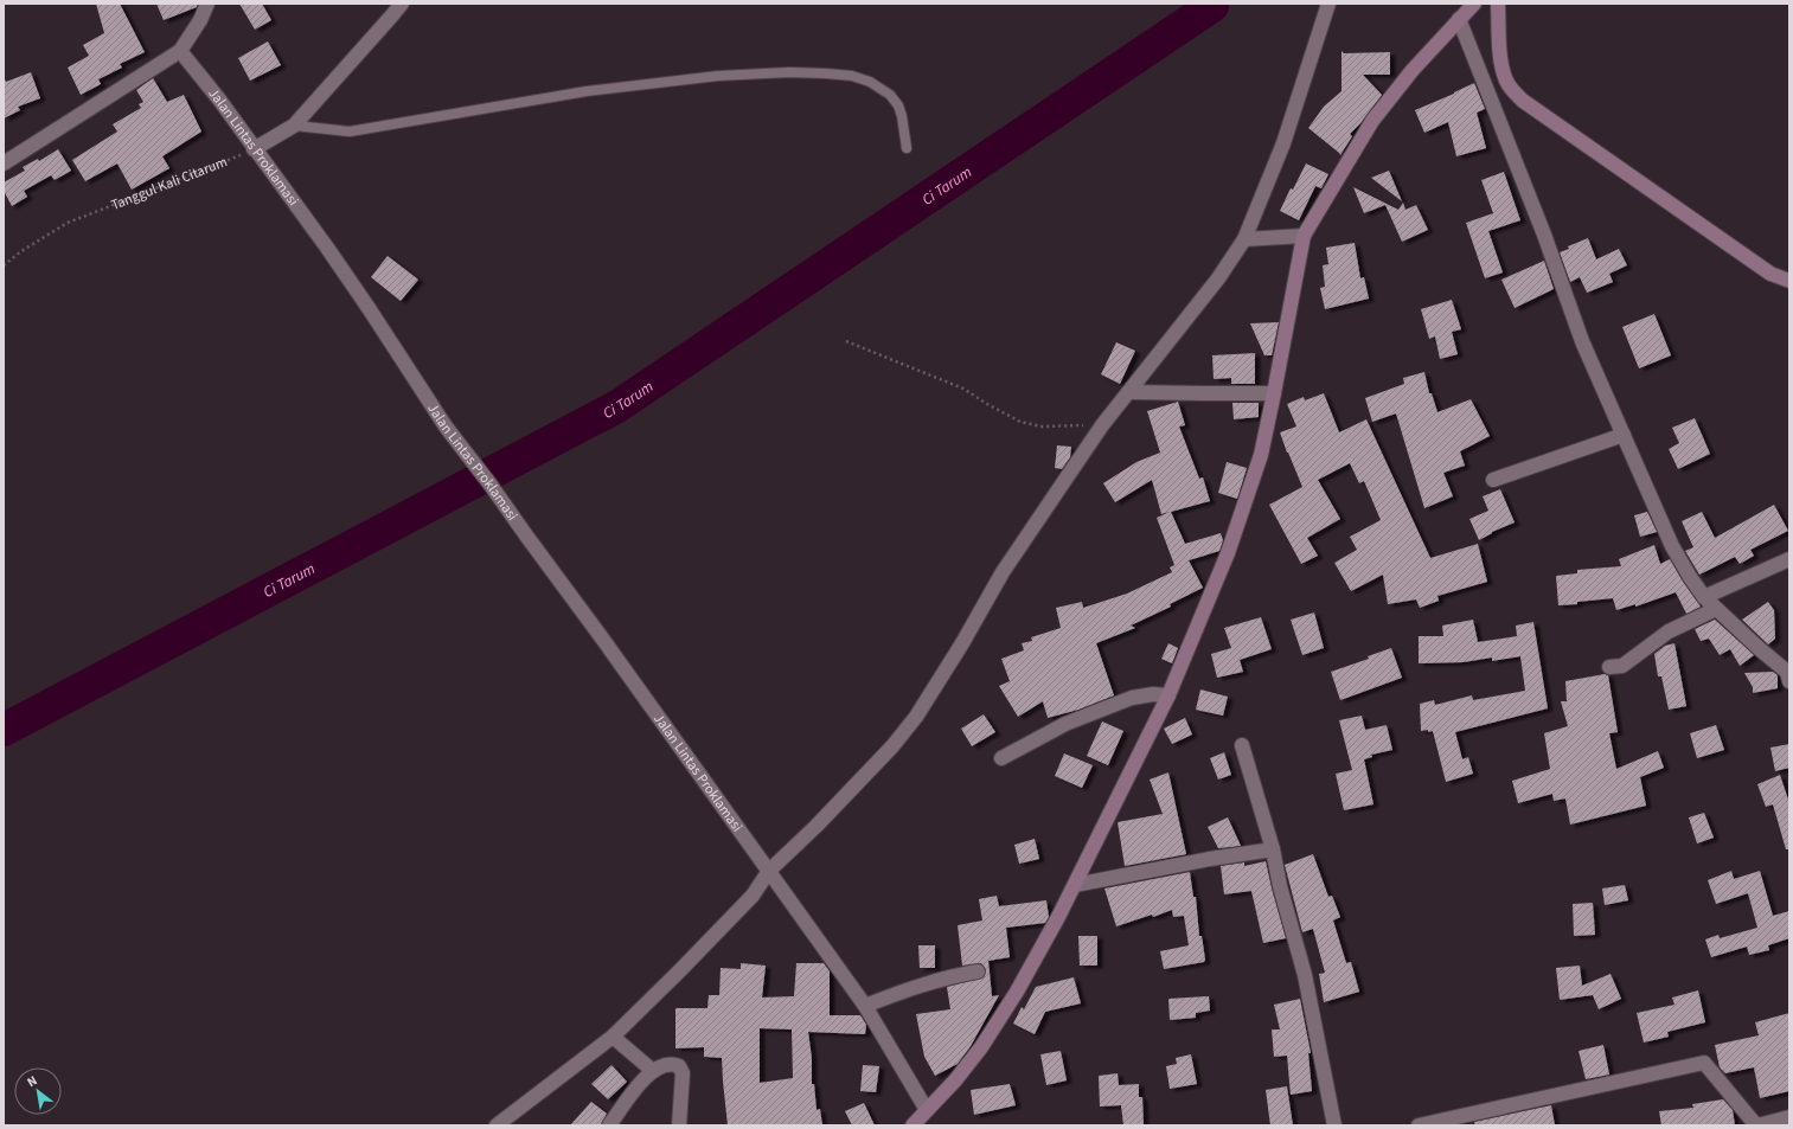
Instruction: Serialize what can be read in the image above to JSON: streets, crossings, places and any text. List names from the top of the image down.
{
  "streets": {
    "street": ["Jalan Lintas Proklamasi"],
    "path": ["Tanggul Kali Citarum"]
  },
  "crossings": [
    ["Jalan Lintas Proklamasi", "Tanggul Kali Citarum"]
  ],
  "water": ["Ci Tarum"],
  "north": "top left"
}
